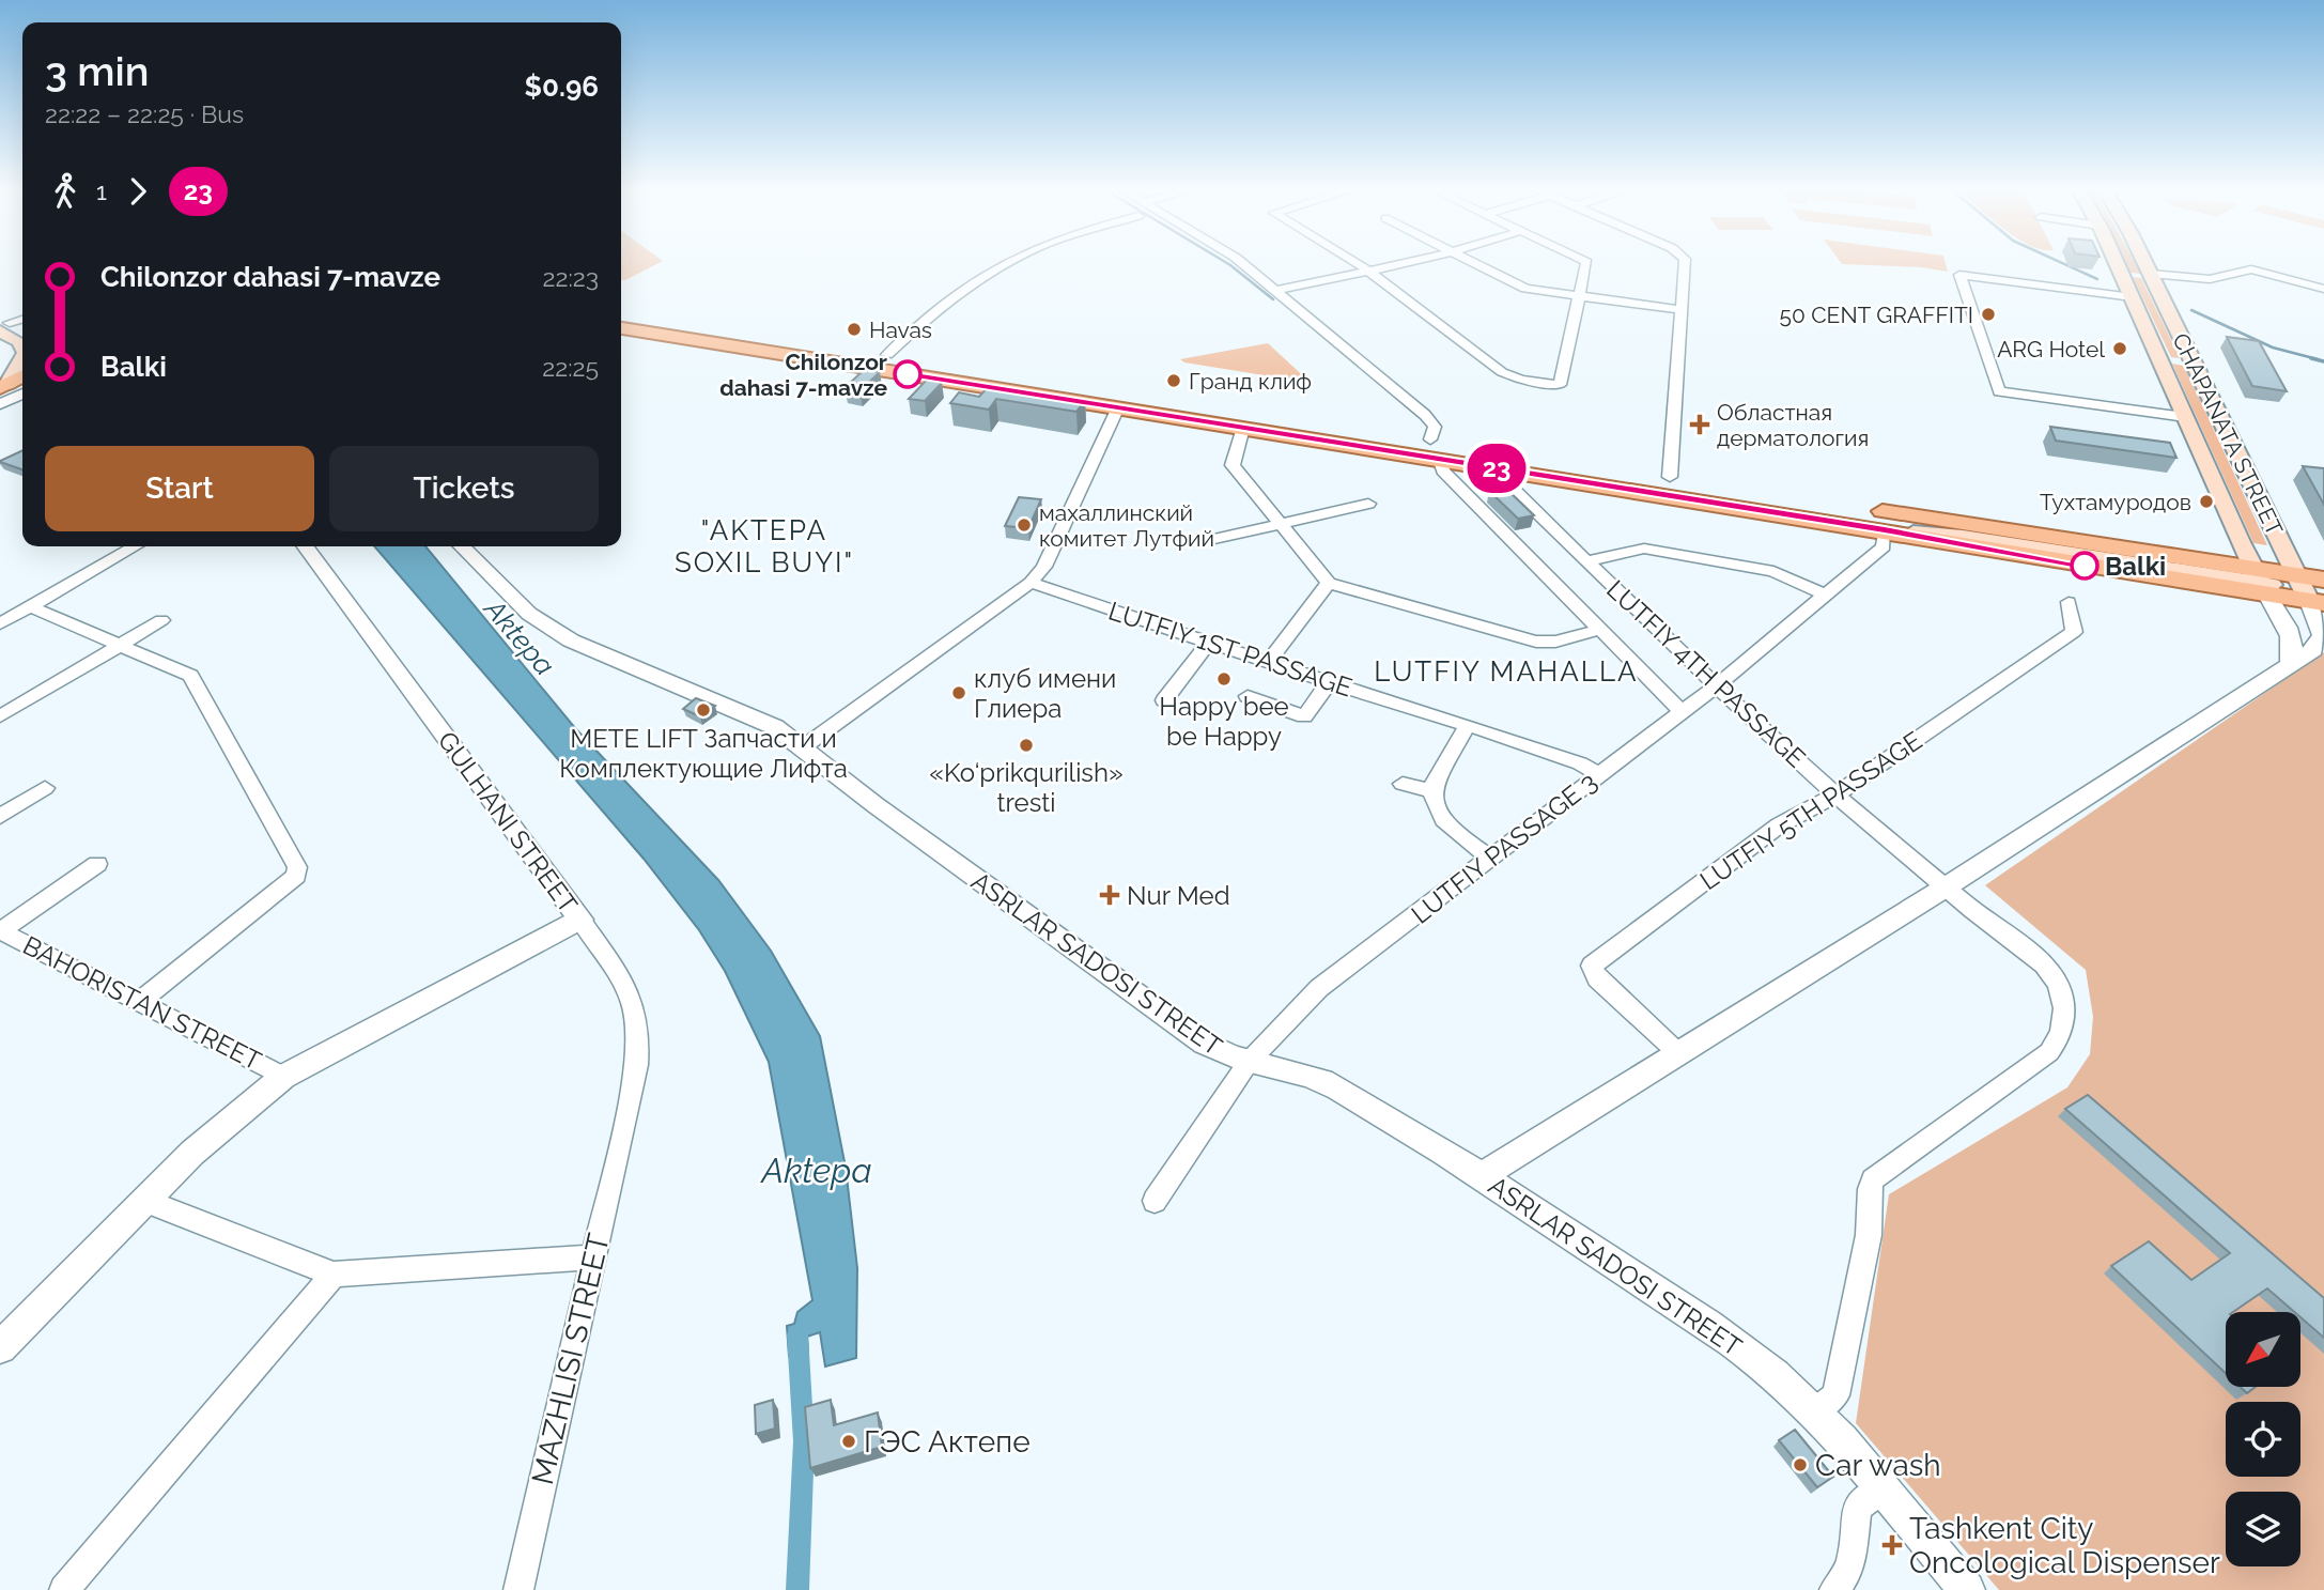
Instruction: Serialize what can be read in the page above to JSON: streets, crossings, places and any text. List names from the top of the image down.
{
  "streets": {
    "main road": ["CHAPANATA STREET"],
    "street": [
      "LUTFIY 1ST PASSAGE",
      "LUTFIY 4TH PASSAGE",
      "LUTFIY 5TH PASSAGE",
      "GULHANI STREET",
      "LUTFIY PASSAGE 3",
      "ASRLAR SADOSI STREET",
      "BAHORISTAN STREET",
      "MAZHLISI STREET"
    ]
  },
  "crossings": [
    ["LUTFIY 1ST PASSAGE", "LUTFIY PASSAGE 3"],
    ["LUTFIY 4TH PASSAGE", "LUTFIY 5TH PASSAGE"],
    ["LUTFIY 4TH PASSAGE", "LUTFIY PASSAGE 3"],
    ["LUTFIY 4TH PASSAGE", "ASRLAR SADOSI STREET"],
    ["GULHANI STREET", "MAZHLISI STREET"],
    ["LUTFIY PASSAGE 3", "ASRLAR SADOSI STREET"]
  ],
  "districts": ["\"AKTEPA SOXIL BUYI\"", "LUTFIY MAHALLA"],
  "water": ["Aktepa"],
  "places": {
    "other": [
      "50 CENT GRAFFITI",
      "Havas",
      "ARG Hotel",
      "Chilonzor dahasi 7-mavze",
      "Гранд клиф",
      "Тухтамуродов",
      "махаллинский комитет Лутфий",
      "Balki",
      "Happy bee be Happy",
      "клуб имени Глиера",
      "METE LIFT Запчасти и Комплектующие Лифта",
      "«Ko‘prikqurilish» tresti",
      "ГЭС Актепe",
      "Car wash"
    ],
    "health": ["Областная дерматология", "Nur Med", "Tashkent City Oncological Dispenser"]
  },
  "lines": ["bus line 23"],
  "north": "bottom left",
  "page": {
    "on_map": "23",
    "heading": ["3 min", "22:22 – 22:25 · Bus", "$0.96"],
    "legs": ["1", "23"],
    "list": [
      {
        "name": "Chilonzor dahasi 7-mavze",
        "value": "22:23"
      },
      {
        "name": "Balki",
        "value": "22:25"
      }
    ],
    "buttons": ["Start", "Tickets"]
  }
}
